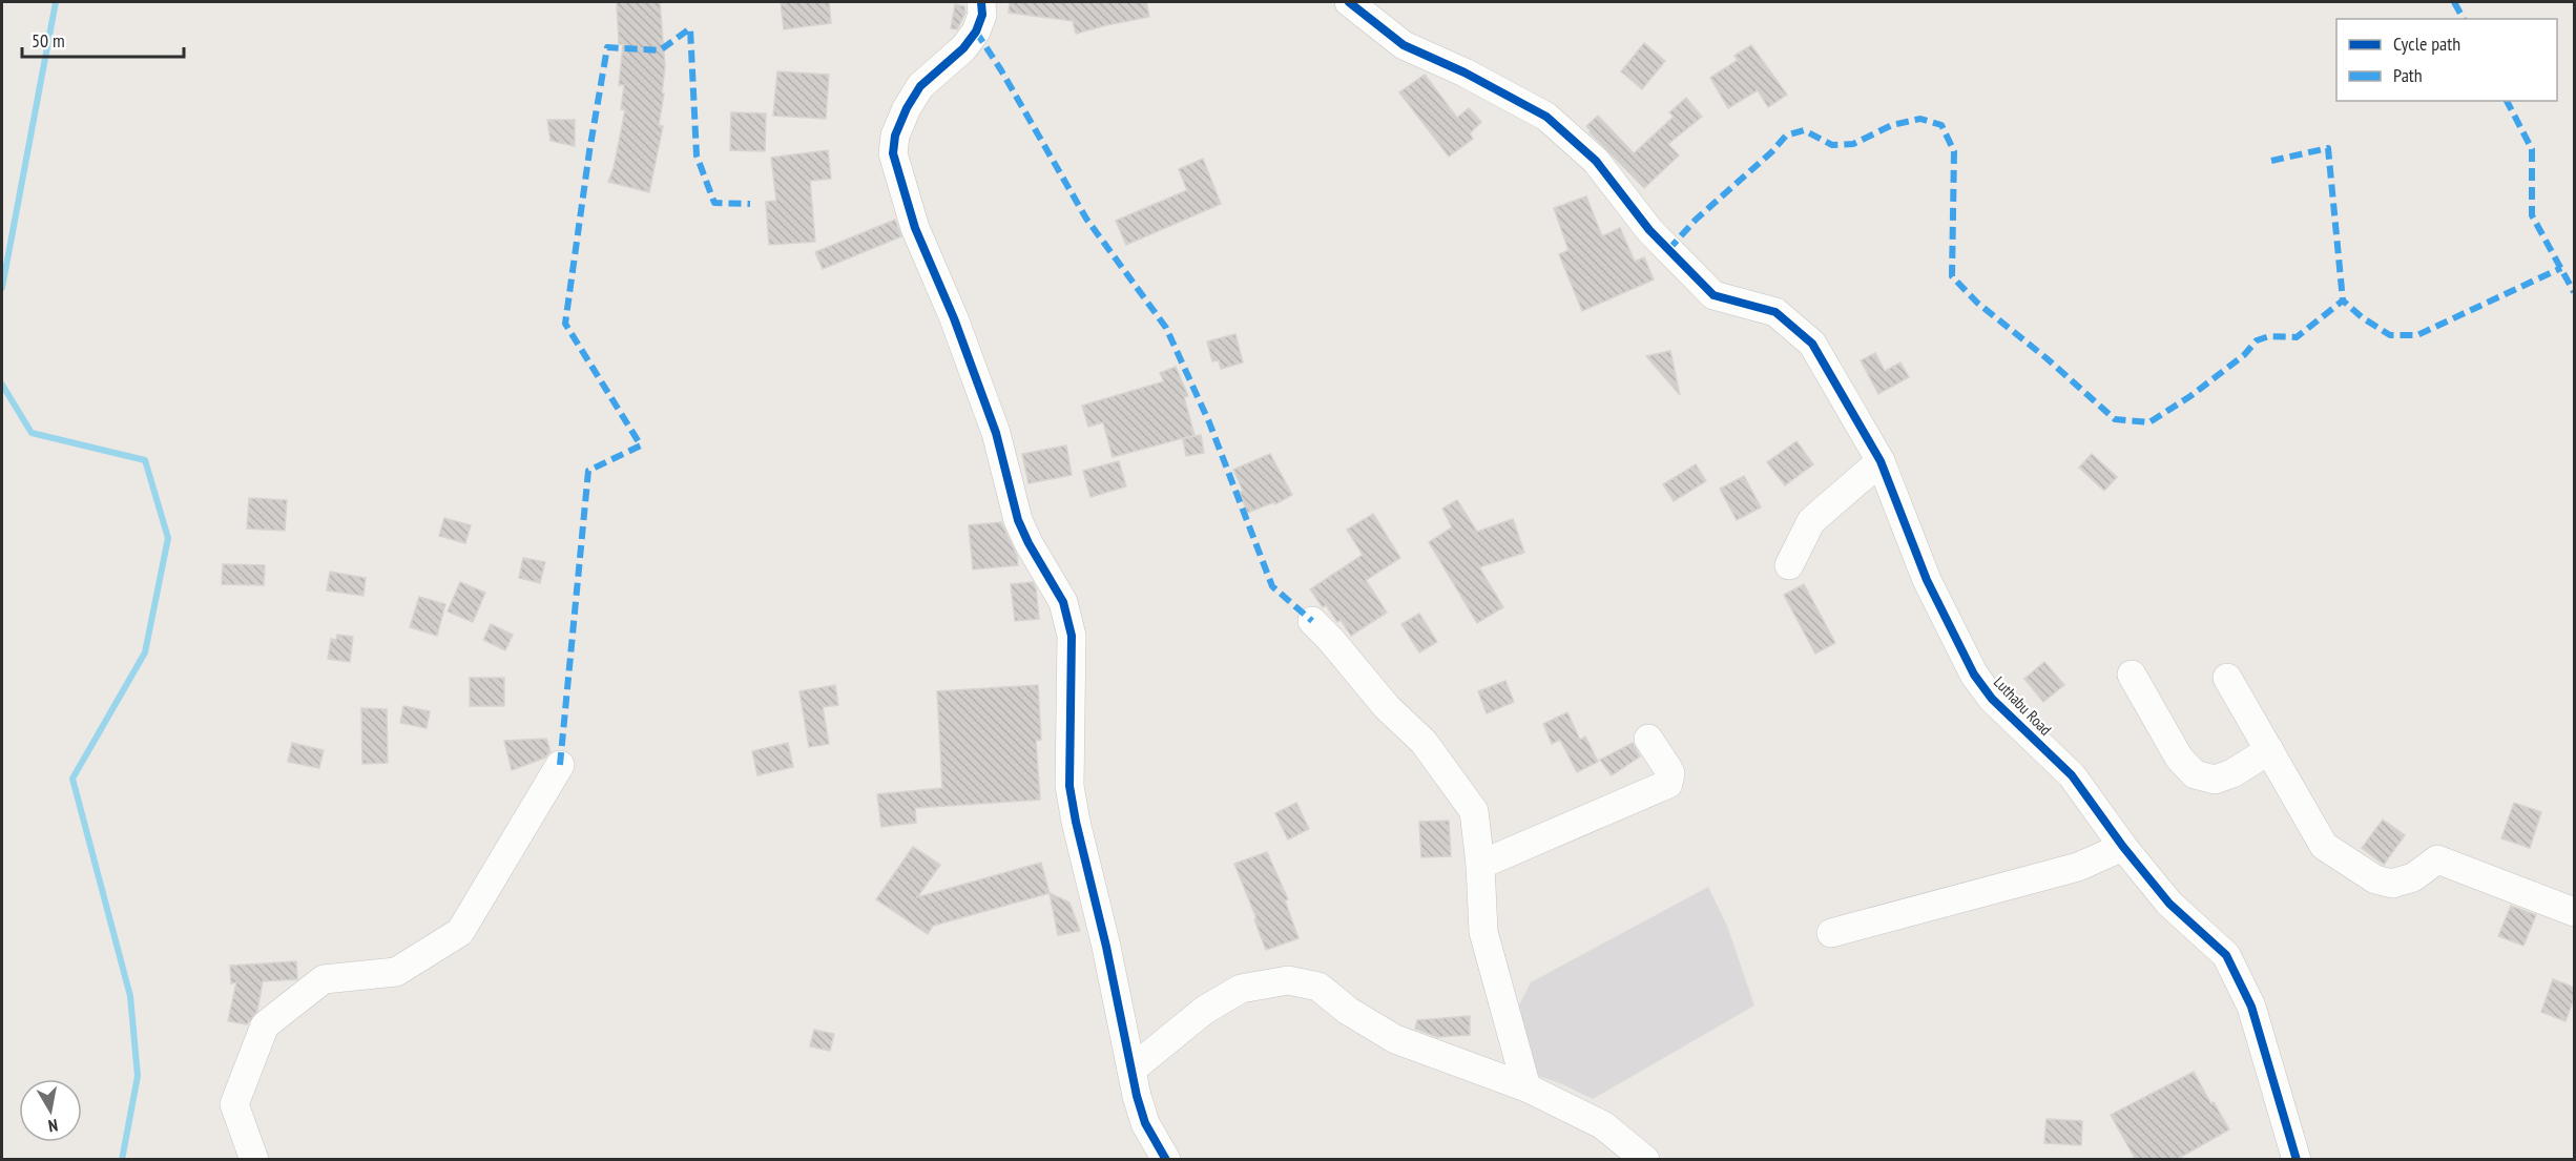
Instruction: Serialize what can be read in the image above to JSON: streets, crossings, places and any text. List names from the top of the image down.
{
  "streets": {
    "street": ["Luthabu Road"]
  },
  "legend": ["Cycle path", "Path"],
  "scale_bar": "50 m",
  "north": "bottom"
}
